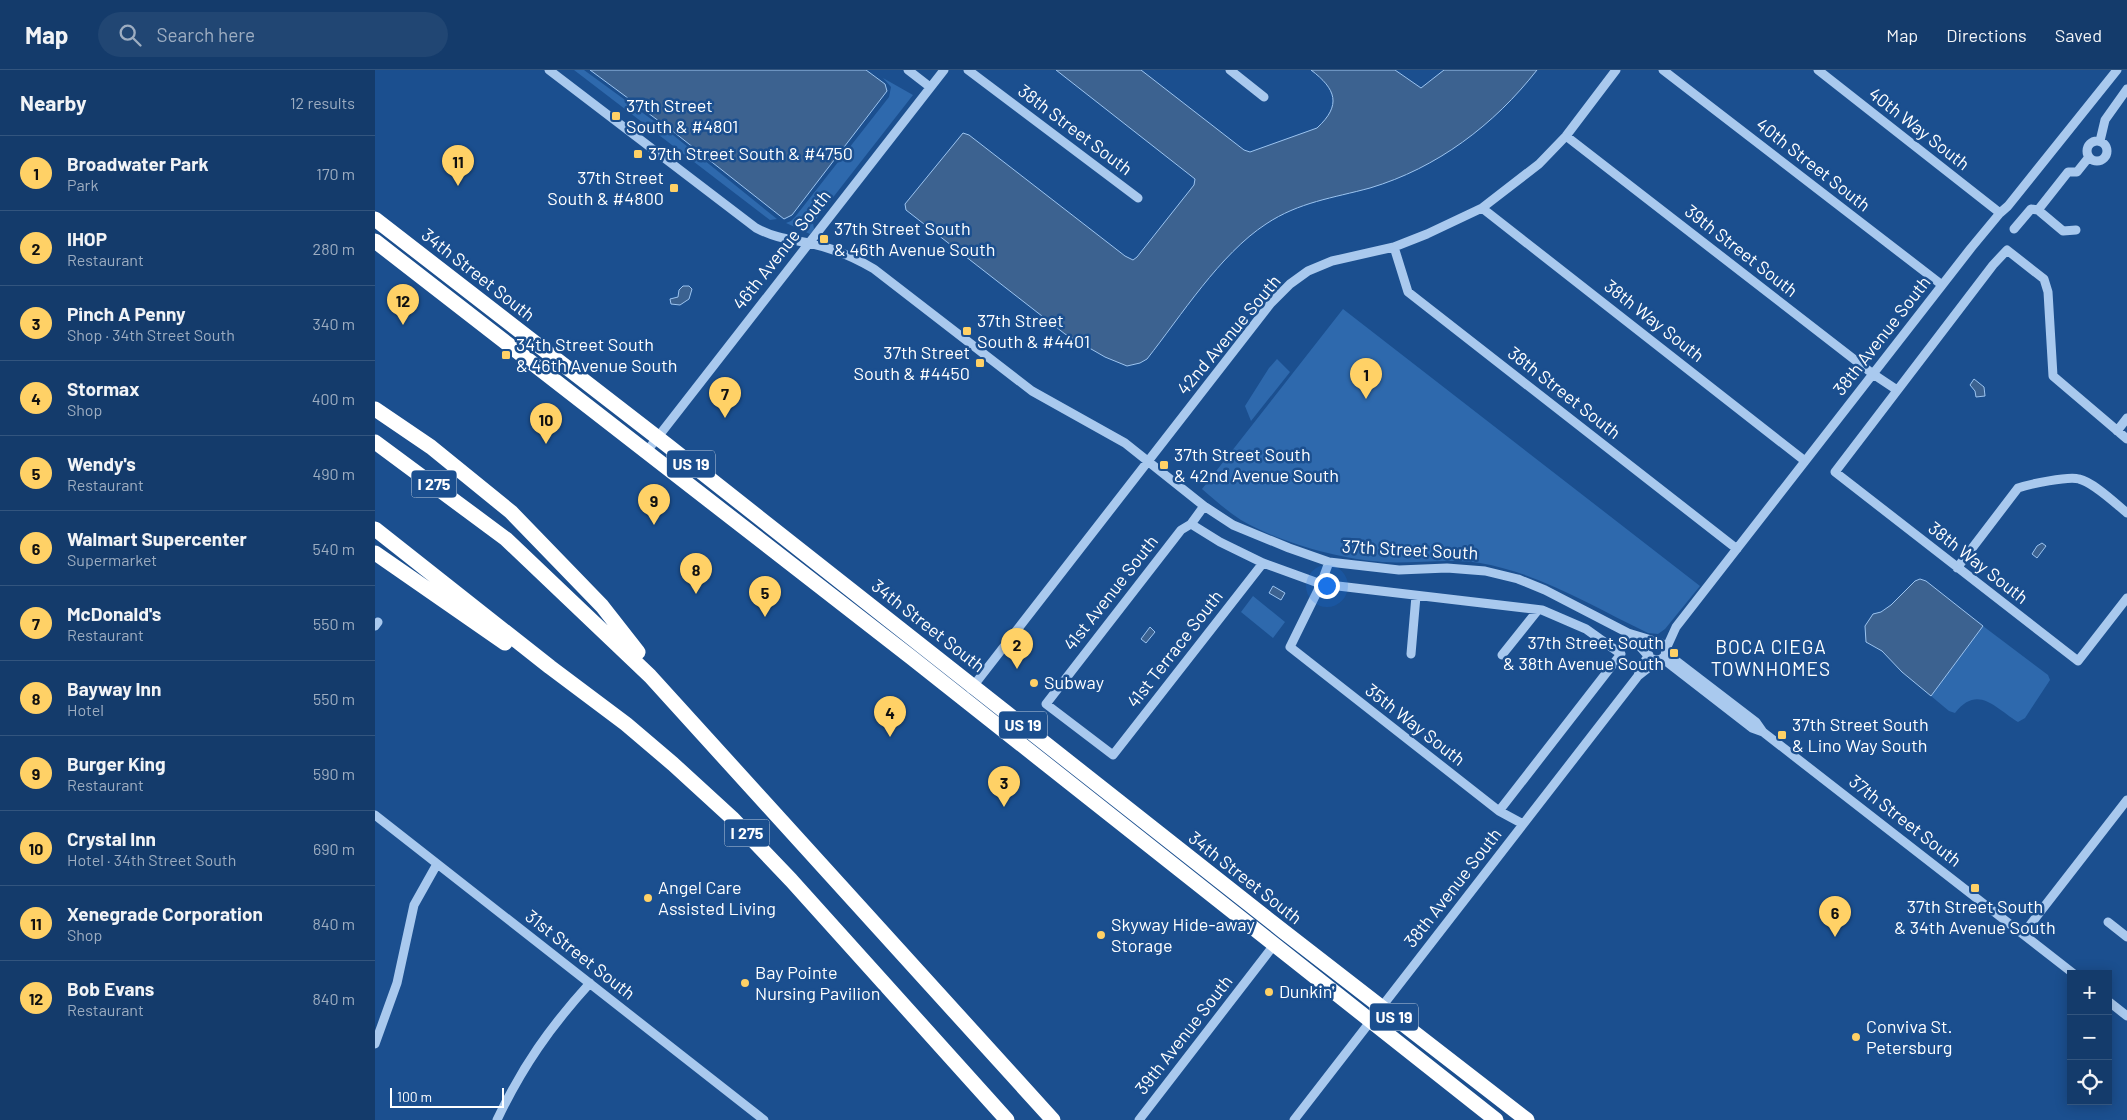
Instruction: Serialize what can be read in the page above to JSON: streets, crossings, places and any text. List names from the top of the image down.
{
  "streets": {
    "highway": ["34th Street South", "US 19", "I 275"],
    "street": [
      "40th Way South",
      "38th Street South",
      "40th Street South",
      "46th Avenue South",
      "39th Street South",
      "38th Way South",
      "42nd Avenue South",
      "38th Avenue South",
      "37th Street South",
      "41st Avenue South",
      "41st Terrace South",
      "35th Way South",
      "31st Street South",
      "39th Avenue South"
    ]
  },
  "crossings": [
    ["40th Way South", "38th Avenue South"],
    ["38th Street South", "42nd Avenue South"],
    ["38th Street South", "38th Avenue South"],
    ["40th Street South", "38th Avenue South"],
    ["46th Avenue South", "34th Street South"],
    ["46th Avenue South", "37th Street South"],
    ["39th Street South", "38th Way South"],
    ["39th Street South", "42nd Avenue South"],
    ["39th Street South", "38th Avenue South"],
    ["34th Street South", "42nd Avenue South"],
    ["34th Street South", "38th Avenue South"],
    ["34th Street South", "39th Avenue South"],
    ["38th Way South", "42nd Avenue South"],
    ["38th Way South", "38th Avenue South"],
    ["42nd Avenue South", "37th Street South"],
    ["38th Avenue South", "37th Street South"],
    ["38th Avenue South", "35th Way South"],
    ["37th Street South", "41st Avenue South"],
    ["41st Avenue South", "41st Terrace South"]
  ],
  "districts": ["BOCA CIEGA TOWNHOMES"],
  "places": {
    "transit": [
      "37th Street South & #4801",
      "37th Street South & #4750",
      "37th Street South & #4800",
      "37th Street South & 46th Avenue South",
      "37th Street South & #4401",
      "34th Street South & 46th Avenue South",
      "37th Street South & #4450",
      "37th Street South & 42nd Avenue South",
      "37th Street South & 38th Avenue South",
      "37th Street South & Lino Way South",
      "37th Street South & 34th Avenue South"
    ],
    "other": [
      "Subway",
      "Angel Care Assisted Living",
      "Skyway Hide-away Storage",
      "Bay Pointe Nursing Pavilion",
      "Dunkin'",
      "Conviva St. Petersburg"
    ]
  },
  "scale_bar": "100 m",
  "page": {
    "header": "Map",
    "search": "Search here",
    "nav": ["Map", "Directions", "Saved"],
    "heading": ["Nearby", "12 results"],
    "list": [
      {
        "mark": "1",
        "name": "Broadwater Park",
        "note": "Park",
        "value": "170 m"
      },
      {
        "mark": "2",
        "name": "IHOP",
        "note": "Restaurant",
        "value": "280 m"
      },
      {
        "mark": "3",
        "name": "Pinch A Penny",
        "note": "Shop · 34th Street South",
        "value": "340 m"
      },
      {
        "mark": "4",
        "name": "Stormax",
        "note": "Shop",
        "value": "400 m"
      },
      {
        "mark": "5",
        "name": "Wendy's",
        "note": "Restaurant",
        "value": "490 m"
      },
      {
        "mark": "6",
        "name": "Walmart Supercenter",
        "note": "Supermarket",
        "value": "540 m"
      },
      {
        "mark": "7",
        "name": "McDonald's",
        "note": "Restaurant",
        "value": "550 m"
      },
      {
        "mark": "8",
        "name": "Bayway Inn",
        "note": "Hotel",
        "value": "550 m"
      },
      {
        "mark": "9",
        "name": "Burger King",
        "note": "Restaurant",
        "value": "590 m"
      },
      {
        "mark": "10",
        "name": "Crystal Inn",
        "note": "Hotel · 34th Street South",
        "value": "690 m"
      },
      {
        "mark": "11",
        "name": "Xenegrade Corporation",
        "note": "Shop",
        "value": "840 m"
      },
      {
        "mark": "12",
        "name": "Bob Evans",
        "note": "Restaurant",
        "value": "840 m"
      }
    ],
    "pins": [
      "11",
      "12",
      "1",
      "7",
      "10",
      "9",
      "8",
      "5",
      "2",
      "4",
      "3",
      "6"
    ],
    "map_buttons": ["+", "−"],
    "scale": "100 m"
  }
}
